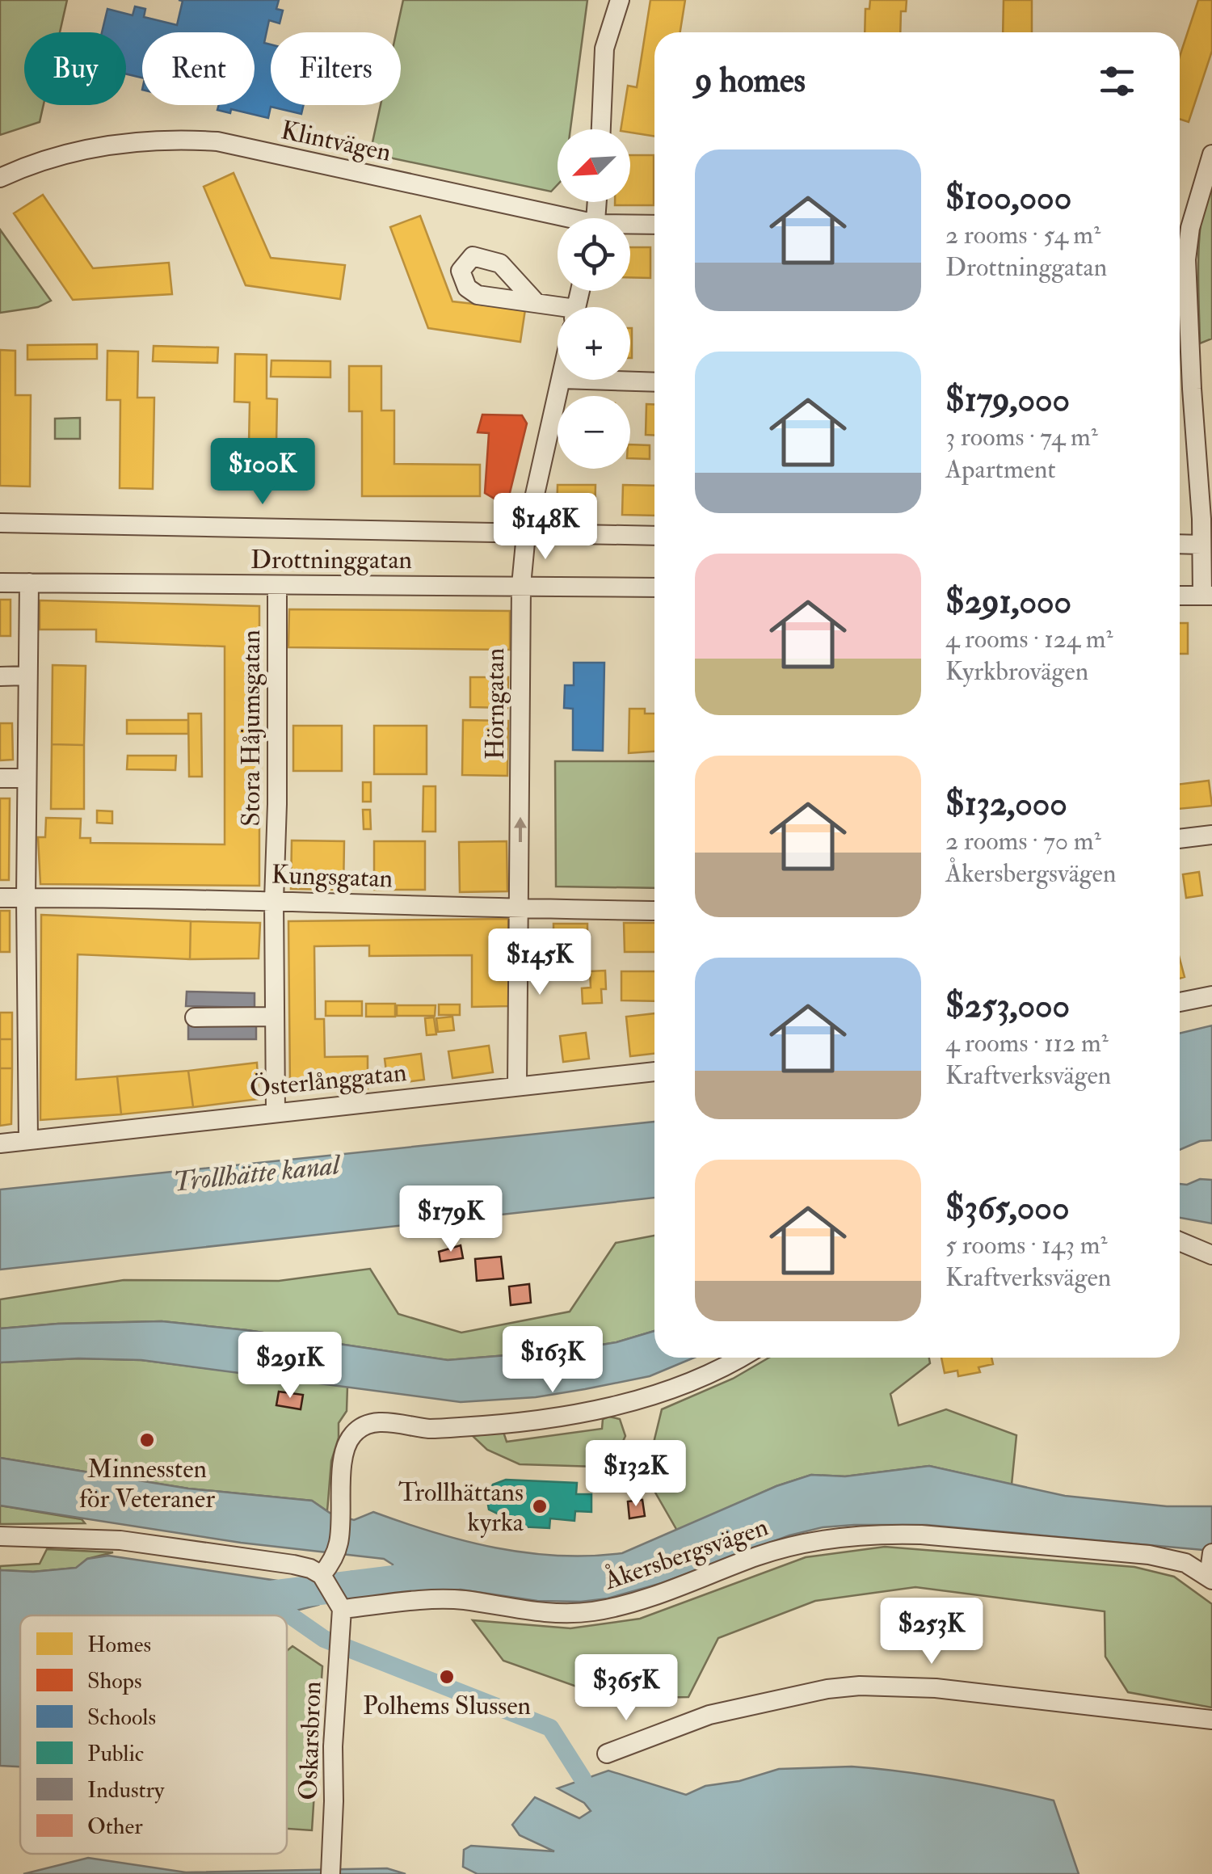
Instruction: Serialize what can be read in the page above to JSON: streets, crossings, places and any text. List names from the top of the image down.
{
  "streets": {
    "street": [
      "Klintvägen",
      "Drottninggatan",
      "Hörngatan",
      "Stora Håjumsgatan",
      "Kungsgatan",
      "Österlånggatan",
      "Åkersbergsvägen",
      "Oskarsbron"
    ]
  },
  "crossings": [
    ["Drottninggatan", "Hörngatan"],
    ["Drottninggatan", "Stora Håjumsgatan"],
    ["Hörngatan", "Kungsgatan"],
    ["Hörngatan", "Österlånggatan"],
    ["Stora Håjumsgatan", "Kungsgatan"],
    ["Stora Håjumsgatan", "Österlånggatan"],
    ["Åkersbergsvägen", "Oskarsbron"]
  ],
  "one_way": ["Hörngatan"],
  "water": ["Trollhätte kanal"],
  "places": ["Minnessten för Veteraner", "Trollhättans kyrka", "Polhems Slussen"],
  "legend": [
    "Homes",
    "Shops",
    "Schools",
    "Public",
    "Industry",
    "Other"
  ],
  "north": "bottom left",
  "page": {
    "chip": ["Buy", "Rent", "Filters"],
    "heading": "9 homes",
    "map_buttons": ["+", "−"],
    "list": [
      {
        "name": "$100,000",
        "note": "2 rooms · 54 m² · Drottninggatan"
      },
      {
        "name": "$179,000",
        "note": "3 rooms · 74 m² · Apartment"
      },
      {
        "name": "$291,000",
        "note": "4 rooms · 124 m² · Kyrkbrovägen"
      },
      {
        "name": "$132,000",
        "note": "2 rooms · 70 m² · Åkersbergsvägen"
      },
      {
        "name": "$253,000",
        "note": "4 rooms · 112 m² · Kraftverksvägen"
      },
      {
        "name": "$365,000",
        "note": "5 rooms · 143 m² · Kraftverksvägen"
      }
    ],
    "price": [
      "$100K",
      "$148K",
      "$145K",
      "$179K",
      "$163K",
      "$291K",
      "$132K",
      "$253K",
      "$365K"
    ]
  }
}
